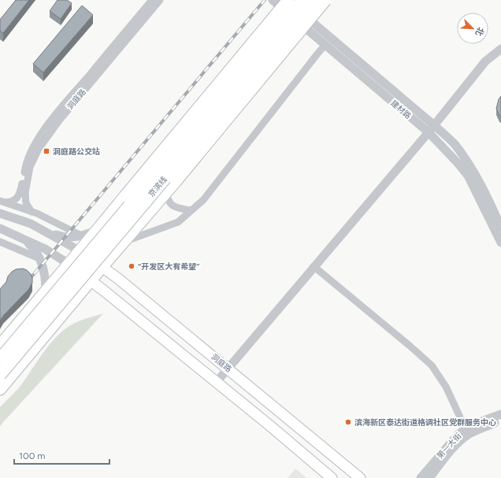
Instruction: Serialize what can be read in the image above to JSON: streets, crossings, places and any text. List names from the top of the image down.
{
  "streets": {
    "highway": ["京滨线"],
    "main road": ["洞庭路"],
    "street": ["建材路", "第一大街"]
  },
  "places": {
    "transit": ["洞庭路公交站"],
    "other": ["“开发区大有希望”", "滨海新区泰达街道格调社区党群服务中心"]
  },
  "scale_bar": "100 m",
  "north": "bottom right"
}
